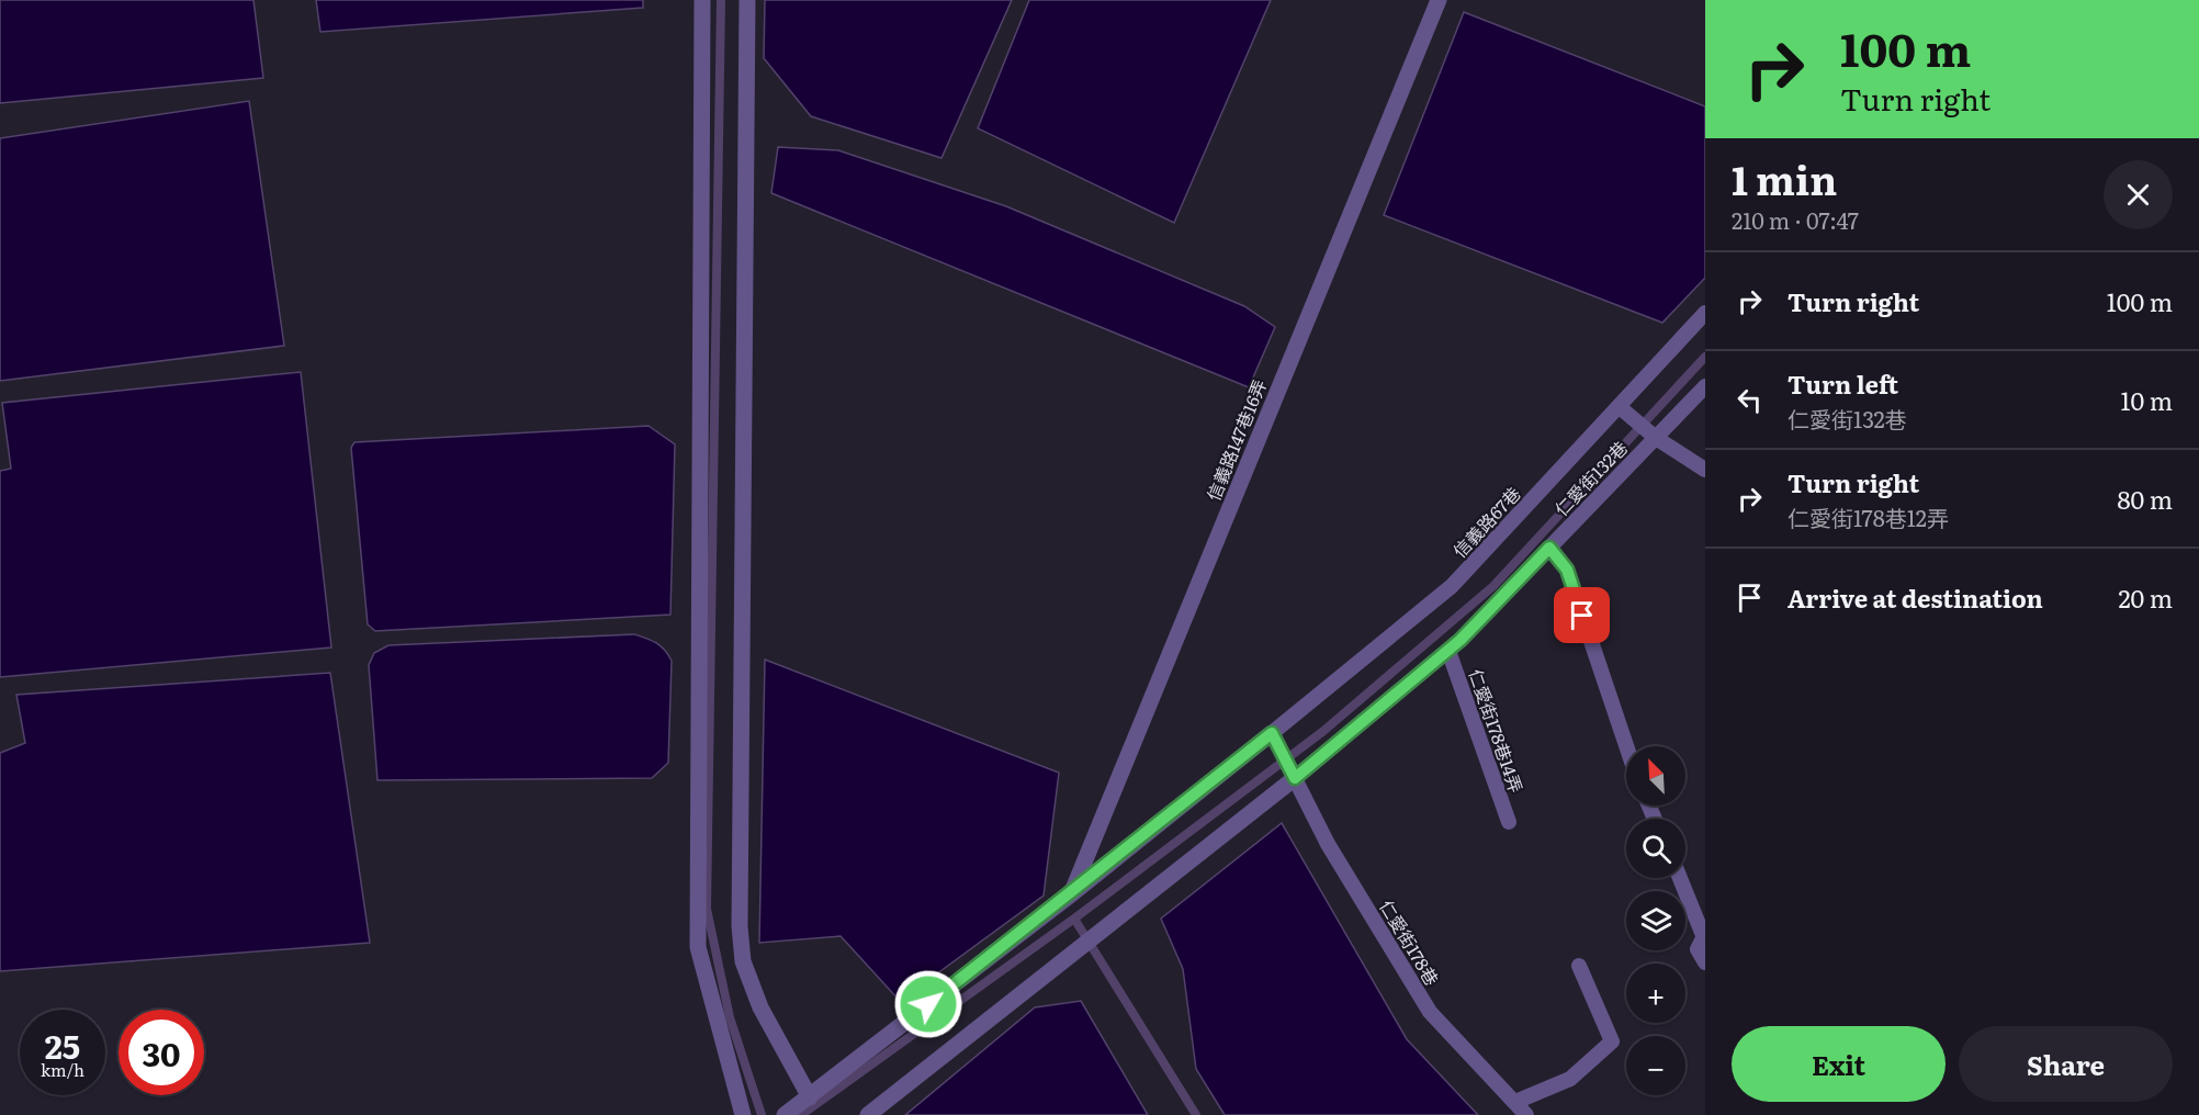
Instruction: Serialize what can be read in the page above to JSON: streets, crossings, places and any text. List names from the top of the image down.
{
  "streets": {
    "street": ["信義路147巷16弄"],
    "lane": [
      "仁愛街132巷",
      "信義路67巷",
      "仁愛街178巷14弄",
      "仁愛街178巷"
    ]
  },
  "crossings": [
    ["仁愛街132巷", "仁愛街178巷14弄"],
    ["仁愛街132巷", "仁愛街178巷"],
    ["信義路67巷", "仁愛街178巷"]
  ],
  "north": "top left",
  "page": {
    "turn": ["100 m", "Turn right"],
    "heading": ["1 min", "210 m · 07:47"],
    "list": [
      {
        "name": "Turn right",
        "value": "100 m"
      },
      {
        "name": "Turn left",
        "note": "仁愛街132巷",
        "value": "10 m"
      },
      {
        "name": "Turn right",
        "note": "仁愛街178巷12弄",
        "value": "80 m"
      },
      {
        "name": "Arrive at destination",
        "value": "20 m"
      }
    ],
    "map_buttons": ["+", "−"],
    "speed": "25 km/h",
    "limit": "30",
    "buttons": ["Exit", "Share"]
  }
}
